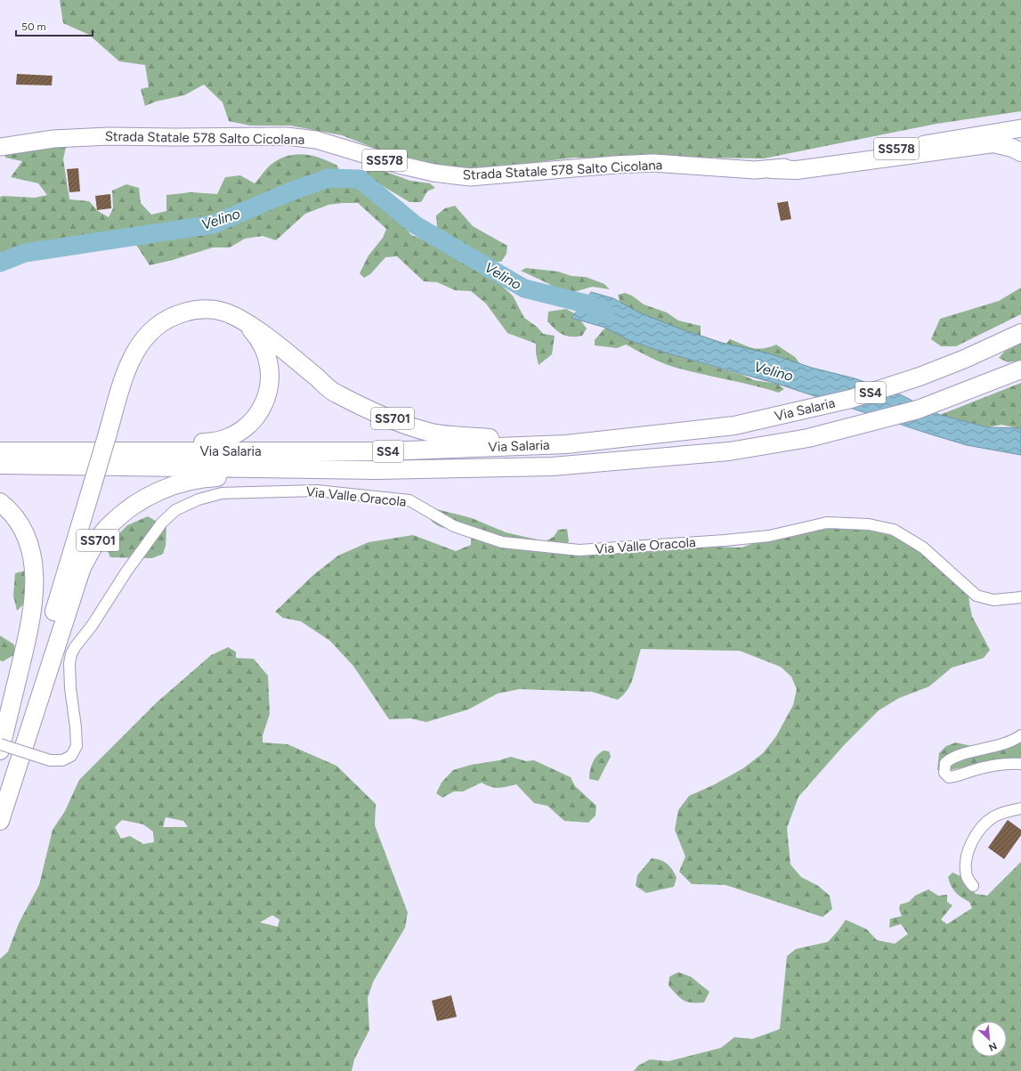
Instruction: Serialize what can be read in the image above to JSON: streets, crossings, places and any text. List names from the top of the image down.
{
  "streets": {
    "highway": ["SS4", "Via Salaria", "SS701"],
    "main road": ["Strada Statale 578 Salto Cicolana", "SS578"],
    "street": ["Via Valle Oracola"]
  },
  "crossings": [
    ["Via Salaria", "SS701"]
  ],
  "water": ["Velino"],
  "scale_bar": "50 m",
  "north": "bottom right"
}
